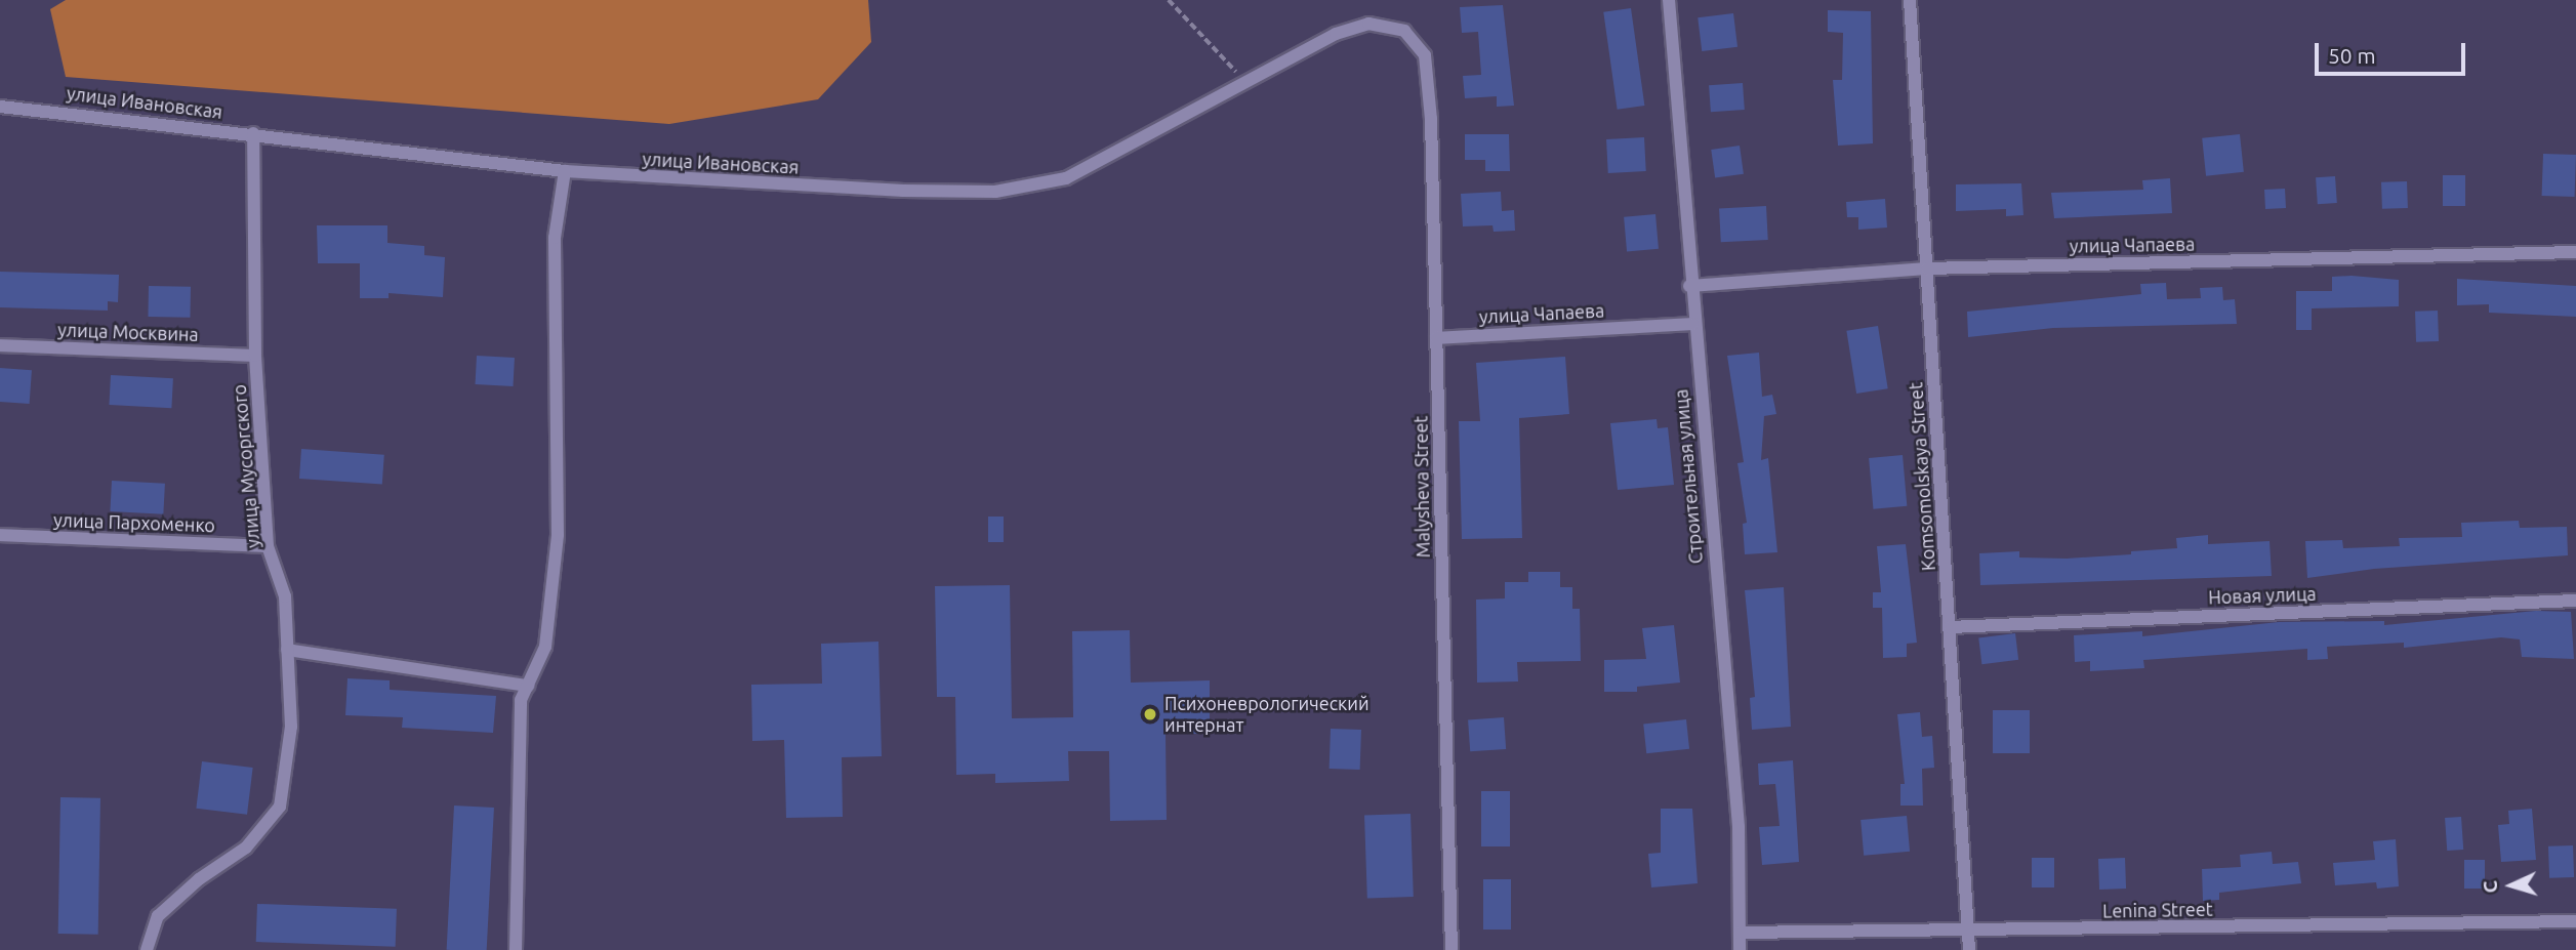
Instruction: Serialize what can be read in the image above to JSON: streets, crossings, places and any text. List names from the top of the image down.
{
  "streets": {
    "street": [
      "улица Ивановская",
      "улица Чапаева",
      "улица Москвина",
      "улица Мусоргского",
      "Строительная улица",
      "Komsomolskaya Street",
      "Malysheva Street",
      "улица Пархоменко",
      "Новая улица",
      "Lenina Street"
    ]
  },
  "crossings": [
    ["улица Ивановская", "улица Мусоргского"],
    ["улица Ивановская", "Malysheva Street"],
    ["улица Чапаева", "Строительная улица"],
    ["улица Чапаева", "Komsomolskaya Street"],
    ["улица Чапаева", "Malysheva Street"],
    ["улица Москвина", "улица Мусоргского"],
    ["улица Мусоргского", "улица Пархоменко"],
    ["Строительная улица", "Lenina Street"],
    ["Komsomolskaya Street", "Новая улица"],
    ["Komsomolskaya Street", "Lenina Street"]
  ],
  "places": ["Психоневрологический интернат"],
  "scale_bar": "50 m",
  "north": "left"
}
